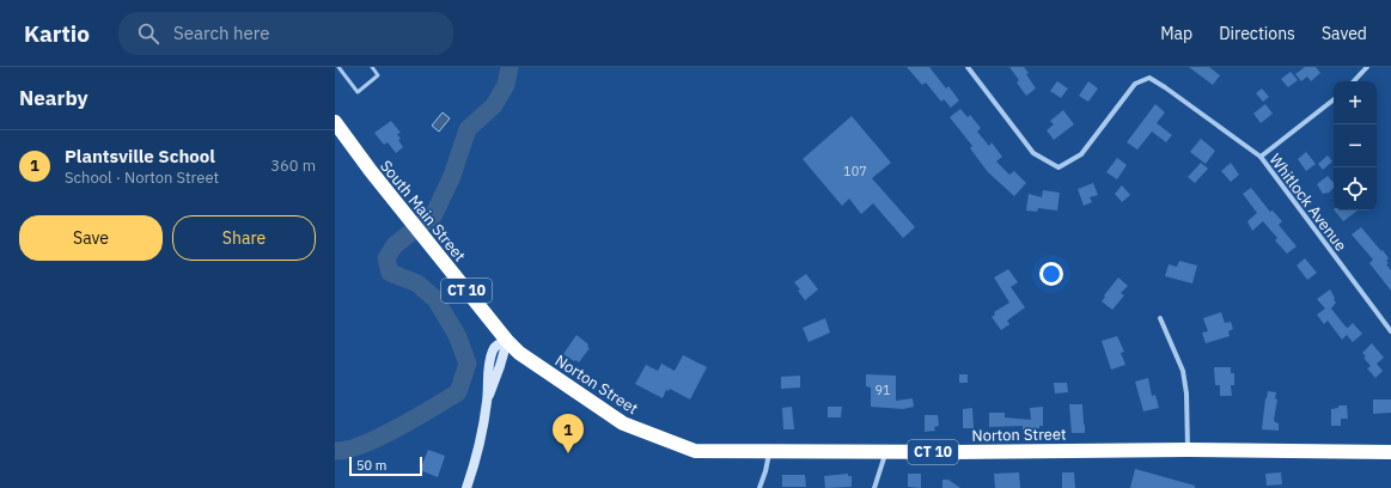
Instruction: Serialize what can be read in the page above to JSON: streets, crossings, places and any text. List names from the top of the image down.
{
  "streets": {
    "highway": ["South Main Street", "CT 10", "Norton Street"],
    "street": ["Whitlock Avenue"]
  },
  "crossings": [
    ["South Main Street", "Norton Street"]
  ],
  "house_numbers": ["107", "91"],
  "scale_bar": "50 m",
  "page": {
    "header": "Kartio",
    "search": "Search here",
    "nav": ["Map", "Directions", "Saved"],
    "heading": "Nearby",
    "map_buttons": ["+", "−"],
    "list": [
      {
        "mark": "1",
        "name": "Plantsville School",
        "note": "School · Norton Street",
        "value": "360 m"
      }
    ],
    "buttons": ["Save", "Share"],
    "pins": "1",
    "scale": "50 m"
  }
}
